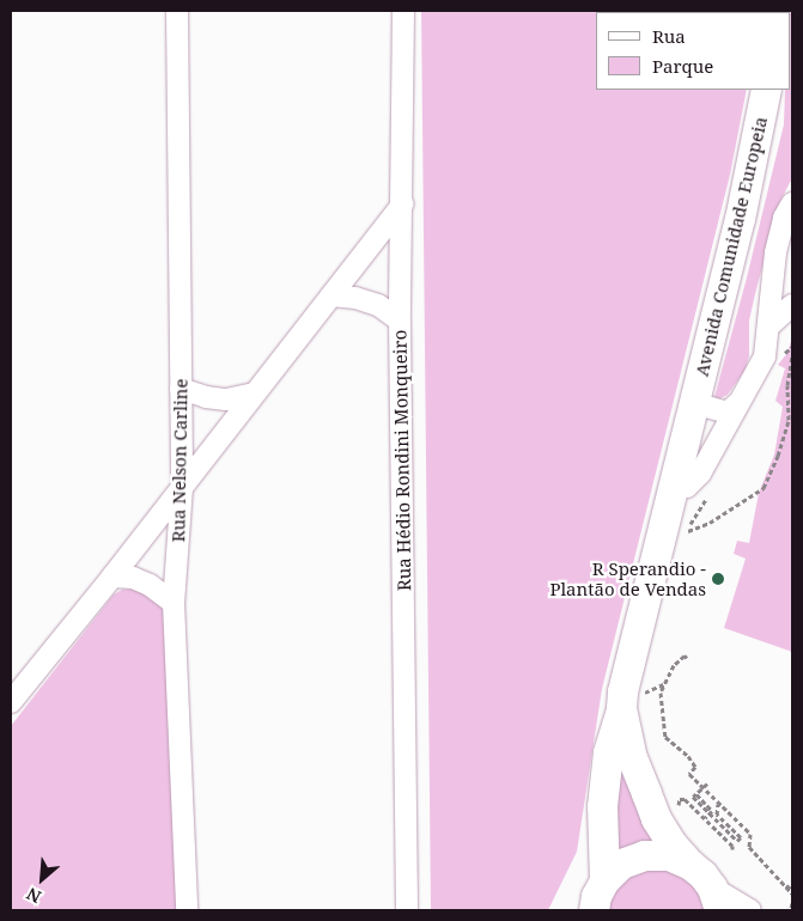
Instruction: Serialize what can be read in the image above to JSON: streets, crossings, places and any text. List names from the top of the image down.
{
  "streets": {
    "street": ["Avenida Comunidade Europeia", "Rua Nelson Carline", "Rua Hédio Rondini Monqueiro"]
  },
  "places": ["R Sperandio - Plantão de Vendas"],
  "legend": ["Rua", "Parque"],
  "north": "bottom left"
}
